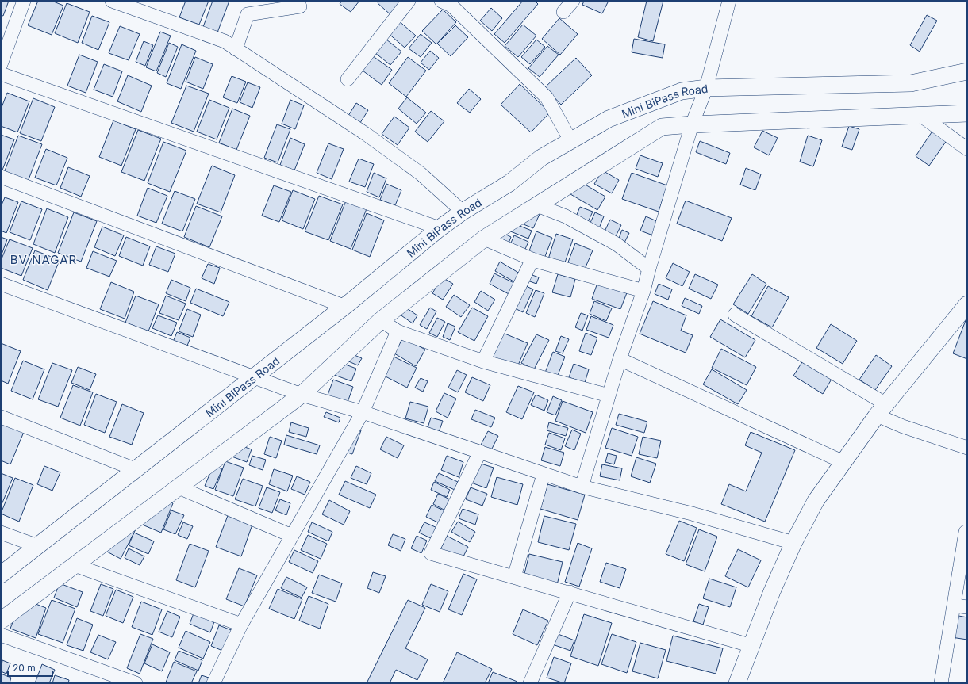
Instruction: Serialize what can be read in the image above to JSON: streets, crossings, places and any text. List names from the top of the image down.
{
  "streets": {
    "street": ["Mini BiPass Road"]
  },
  "districts": ["BV NAGAR"],
  "scale_bar": "20 m"
}
